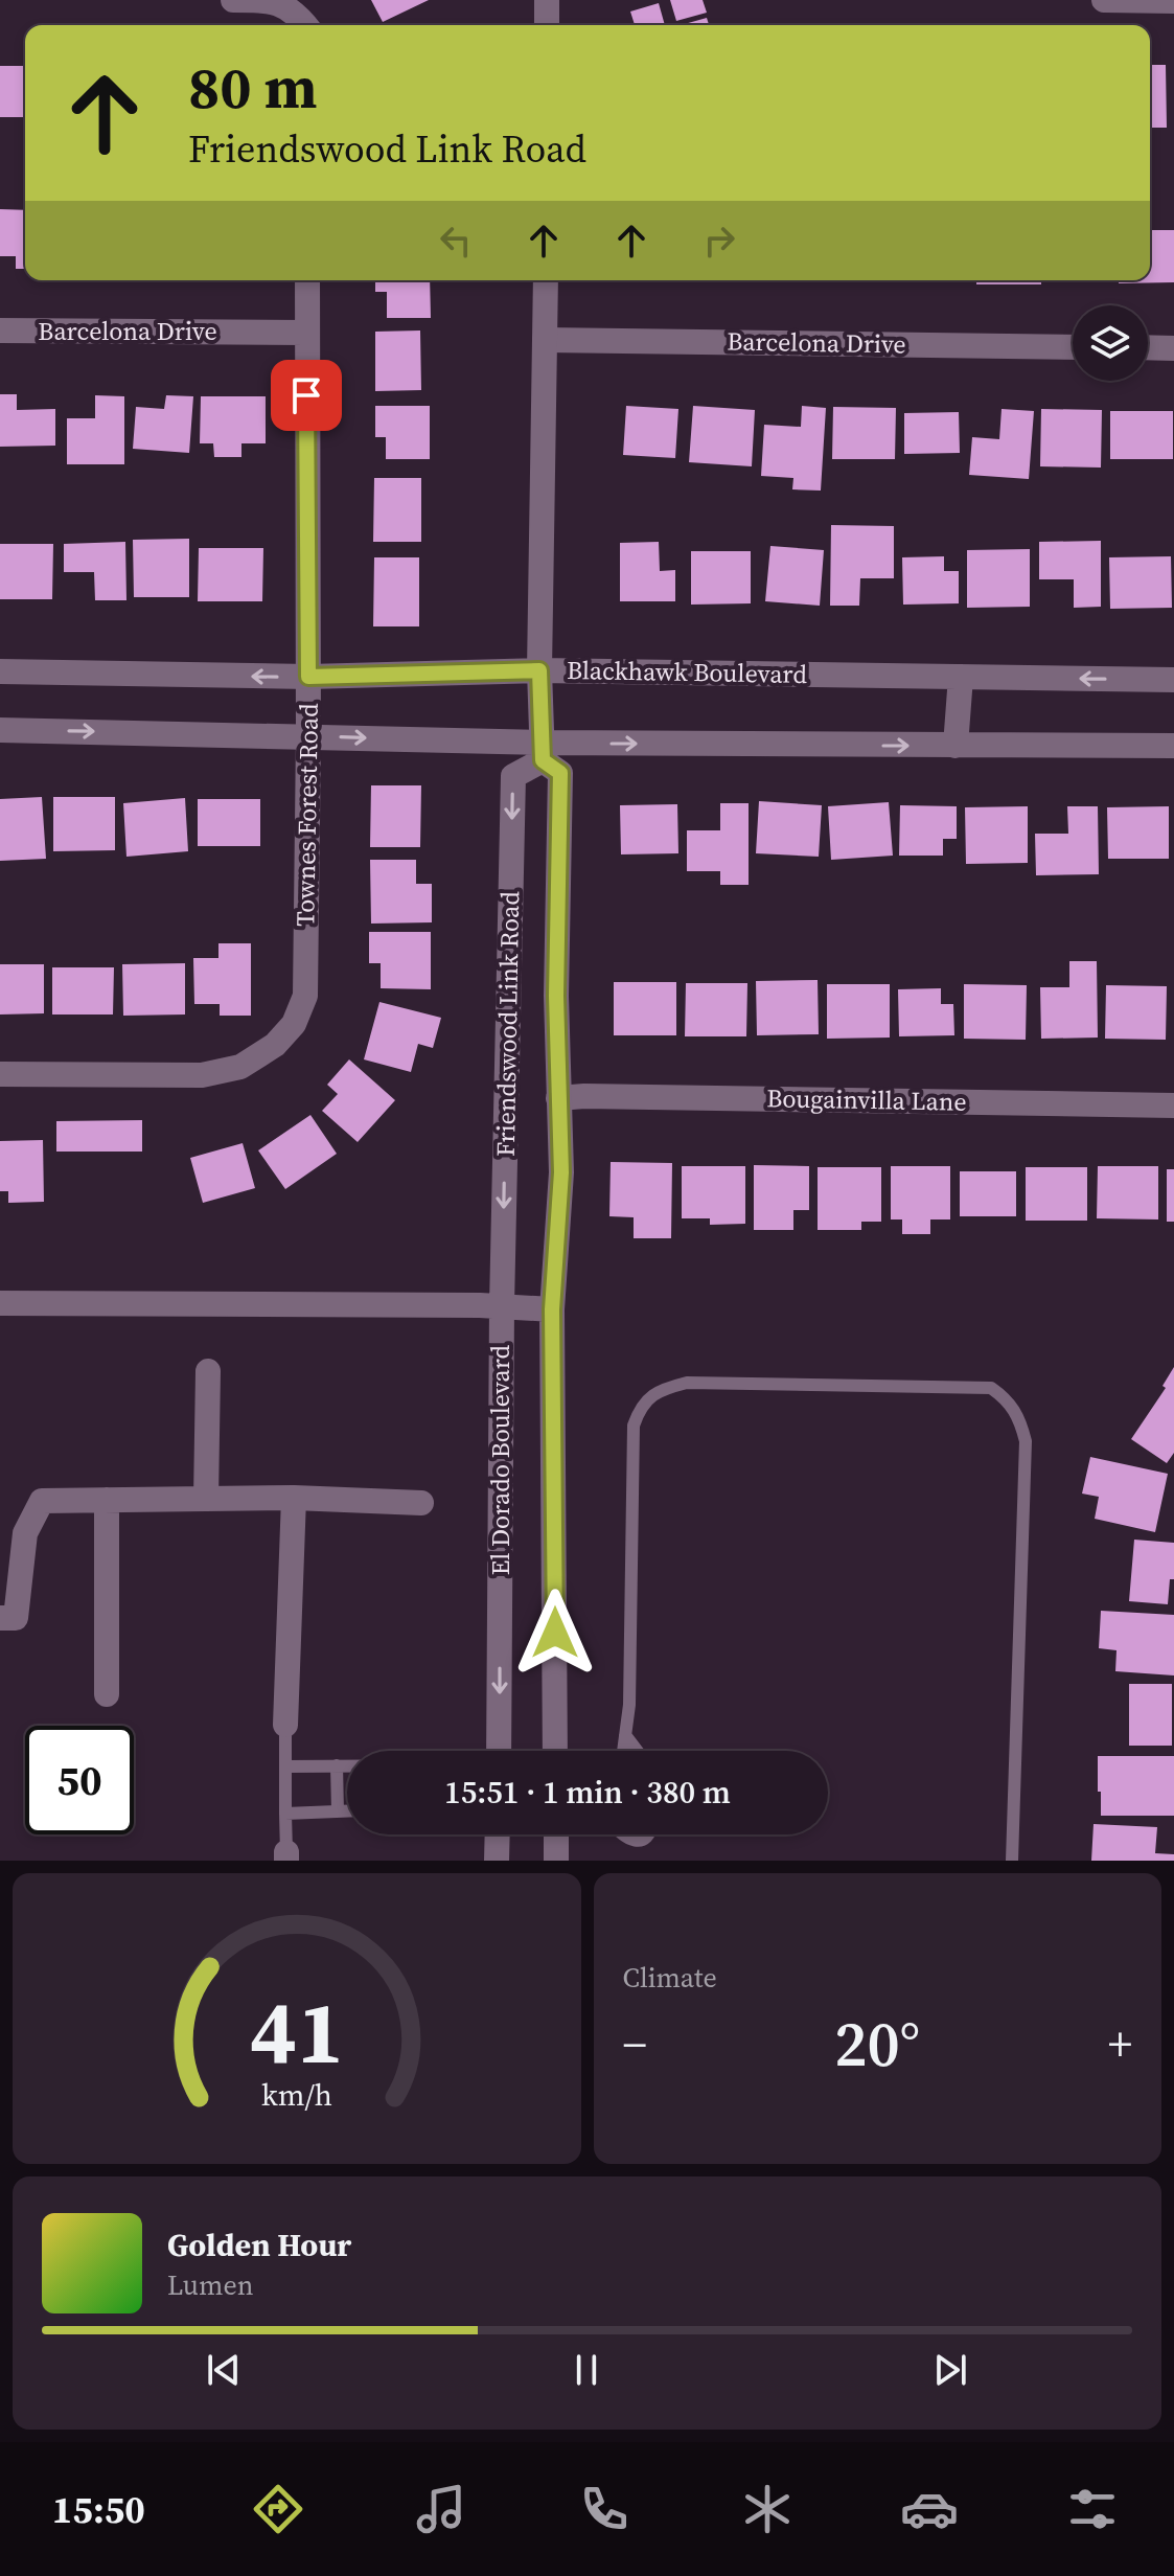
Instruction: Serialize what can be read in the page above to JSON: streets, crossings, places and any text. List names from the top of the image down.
{
  "streets": {
    "main road": [
      "Barcelona Drive",
      "Blackhawk Boulevard",
      "Townes Forest Road",
      "Friendswood Link Road",
      "Bougainvilla Lane",
      "El Dorado Boulevard"
    ]
  },
  "crossings": [
    ["Barcelona Drive", "Townes Forest Road"],
    ["Barcelona Drive", "Friendswood Link Road"],
    ["Blackhawk Boulevard", "Townes Forest Road"],
    ["Blackhawk Boulevard", "Friendswood Link Road"],
    ["Friendswood Link Road", "Bougainvilla Lane"],
    ["Friendswood Link Road", "El Dorado Boulevard"]
  ],
  "page": {
    "turn": ["80 m", "Friendswood Link Road"],
    "limit": "50",
    "trip": "15:51 · 1 min · 380 m",
    "tile": "Climate",
    "heat": ["−", "20°", "+"],
    "song": ["Golden Hour", "Lumen"],
    "tabs": "15:50",
    "gauge": ["41", "km/h"]
  }
}
